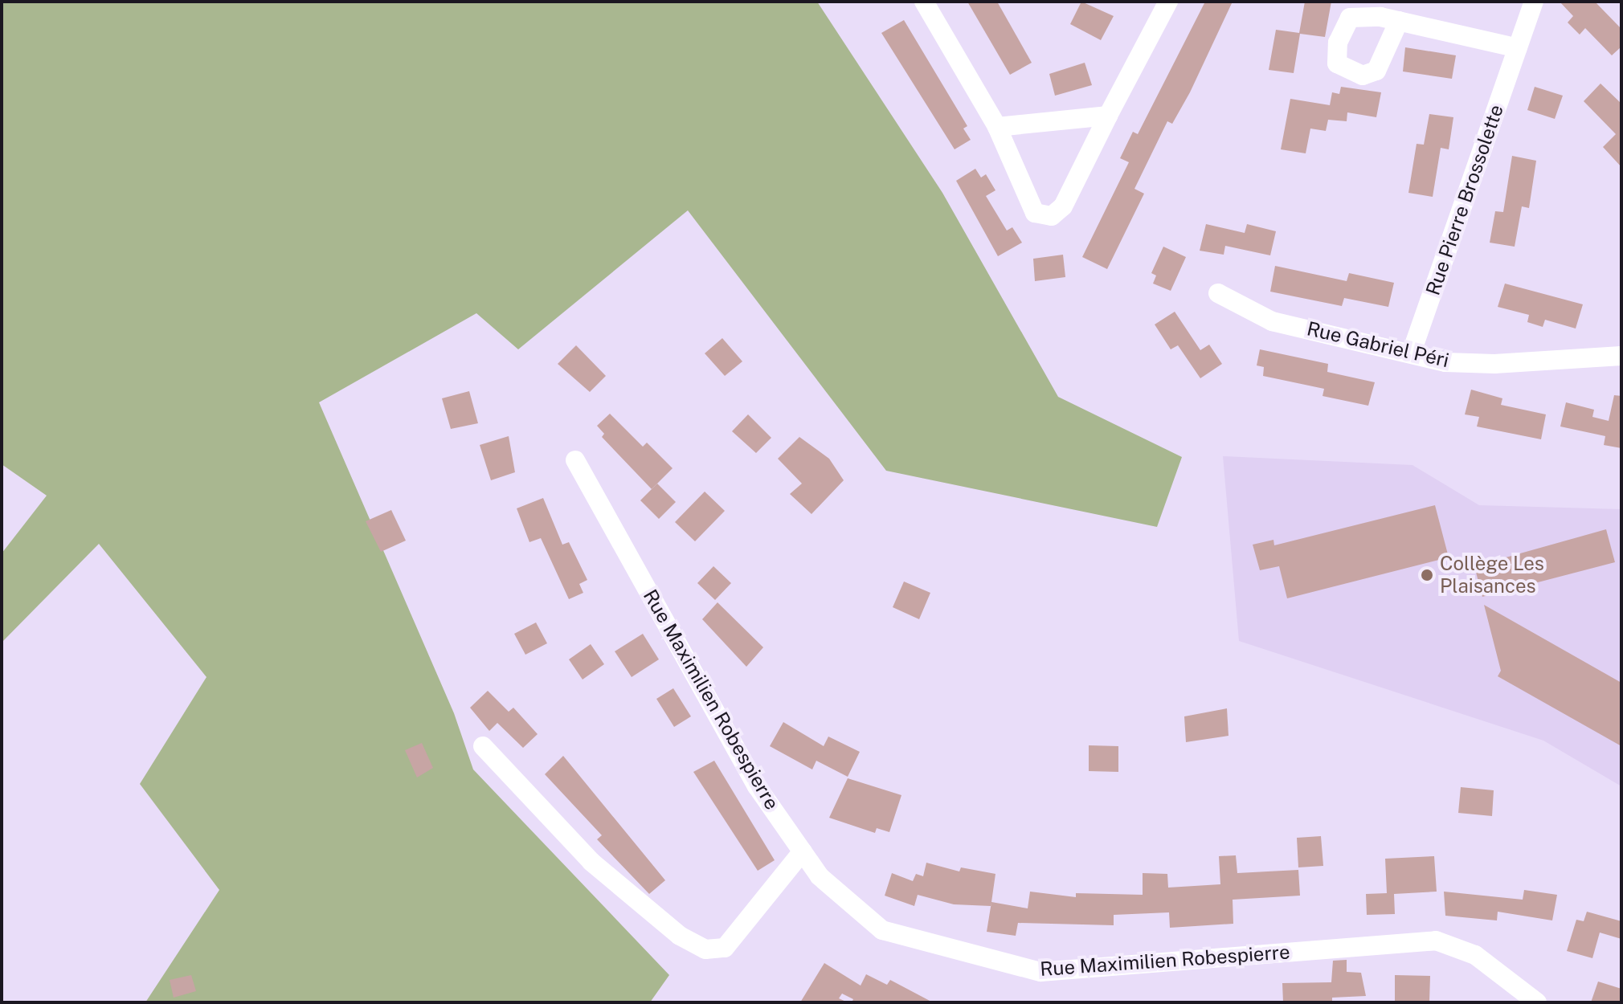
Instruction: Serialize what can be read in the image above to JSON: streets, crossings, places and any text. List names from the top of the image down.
{
  "streets": {
    "street": ["Rue Pierre Brossolette", "Rue Gabriel Péri", "Rue Maximilien Robespierre"]
  },
  "crossings": [
    ["Rue Pierre Brossolette", "Rue Gabriel Péri"]
  ],
  "places": ["Collège Les Plaisances"]
}
